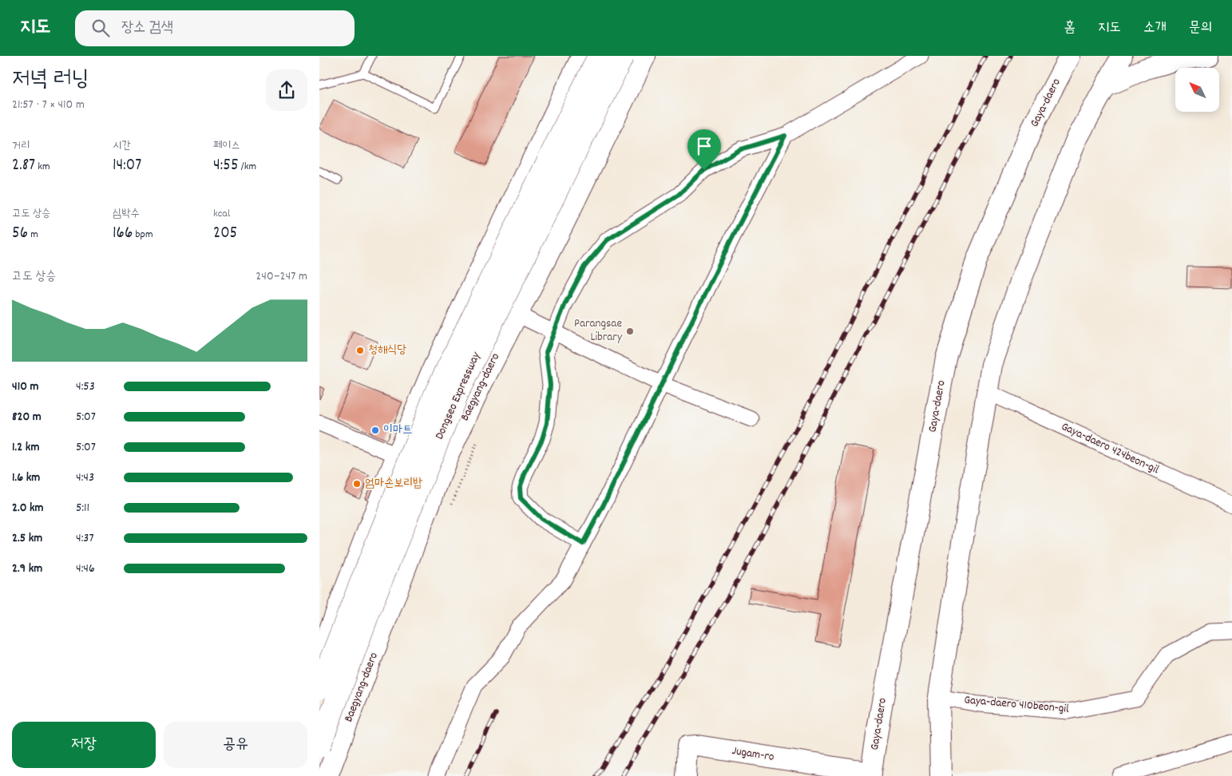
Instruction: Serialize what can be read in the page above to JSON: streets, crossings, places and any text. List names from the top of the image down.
{
  "streets": {
    "highway": ["Dongseo Expressway"],
    "main road": ["Gaya-daero", "Baegyang-daero", "Jugam-ro"],
    "street": ["Gaya-daero 424beon-gil", "Gaya-daero 410beon-gil"]
  },
  "crossings": [
    ["Gaya-daero", "Jugam-ro"]
  ],
  "places": [
    "Parangsae Library",
    "청해식당",
    "이마트",
    "엄마손보리밥"
  ],
  "north": "top left",
  "page": {
    "header": "지도",
    "search": "장소 검색",
    "nav": [
      "홈",
      "지도",
      "소개",
      "문의"
    ],
    "heading": ["저녁 러닝", "21:57 · 7 × 410 m"],
    "stats": [
      ["거리", "2.87 km"],
      ["시간", "14:07"],
      ["페이스", "4:55 /km"],
      ["고도 상승", "56 m"],
      ["심박수", "166 bpm"],
      ["kcal", "205"]
    ],
    "chart": ["고도 상승", "240–247 m"],
    "list": [
      {
        "name": "410 m",
        "note": "4:53"
      },
      {
        "name": "820 m",
        "note": "5:07"
      },
      {
        "name": "1.2 km",
        "note": "5:07"
      },
      {
        "name": "1.6 km",
        "note": "4:43"
      },
      {
        "name": "2.0 km",
        "note": "5:11"
      },
      {
        "name": "2.5 km",
        "note": "4:37"
      },
      {
        "name": "2.9 km",
        "note": "4:46"
      }
    ],
    "buttons": ["저장", "공유"]
  }
}
